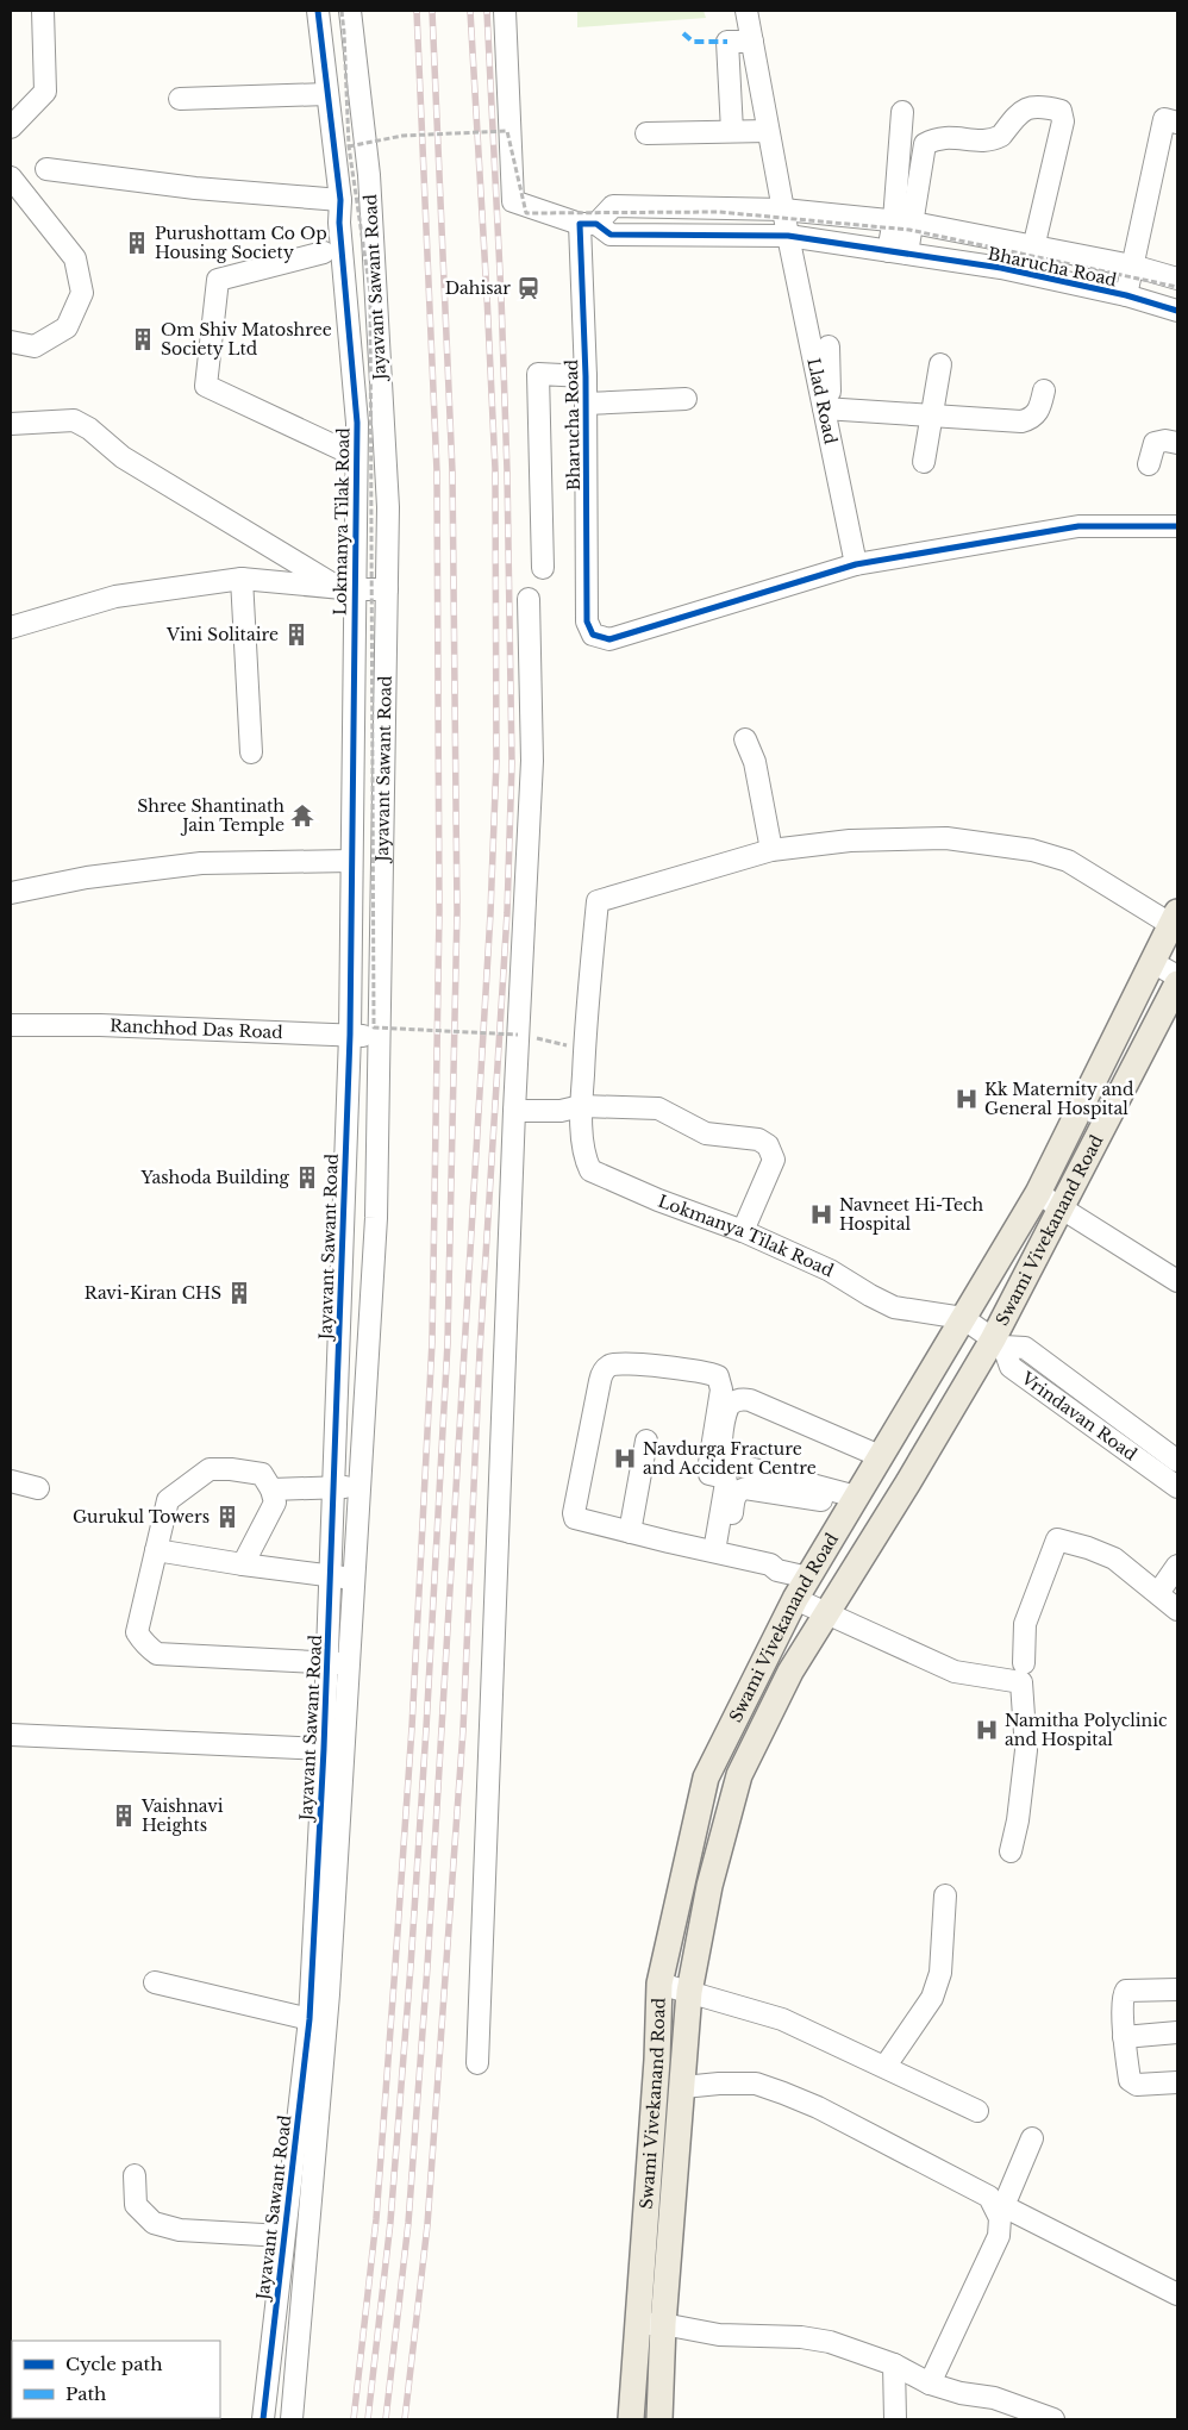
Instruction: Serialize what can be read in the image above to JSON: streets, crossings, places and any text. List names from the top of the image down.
{
  "streets": {
    "main road": ["Swami Vivekanand Road"],
    "street": [
      "Bharucha Road",
      "Jayavant Sawant Road",
      "Llad Road",
      "Lokmanya Tilak Road",
      "Ranchhod Das Road",
      "Vrindavan Road"
    ]
  },
  "crossings": [
    ["Bharucha Road", "Llad Road"],
    ["Jayavant Sawant Road", "Lokmanya Tilak Road"],
    ["Jayavant Sawant Road", "Ranchhod Das Road"],
    ["Lokmanya Tilak Road", "Ranchhod Das Road"],
    ["Lokmanya Tilak Road", "Swami Vivekanand Road"],
    ["Lokmanya Tilak Road", "Vrindavan Road"],
    ["Swami Vivekanand Road", "Vrindavan Road"]
  ],
  "places": {
    "building": [
      "Purushottam Co Op Housing Society",
      "Om Shiv Matoshree Society Ltd",
      "Vini Solitaire",
      "Yashoda Building",
      "Ravi-Kiran CHS",
      "Gurukul Towers",
      "Vaishnavi Heights"
    ],
    "station": ["Dahisar"],
    "temple": ["Shree Shantinath Jain Temple"],
    "hospital": [
      "Kk Maternity and General Hospital",
      "Navneet Hi-Tech Hospital",
      "Navdurga Fracture and Accident Centre",
      "Namitha Polyclinic and Hospital"
    ]
  },
  "legend": ["Cycle path", "Path"]
}
